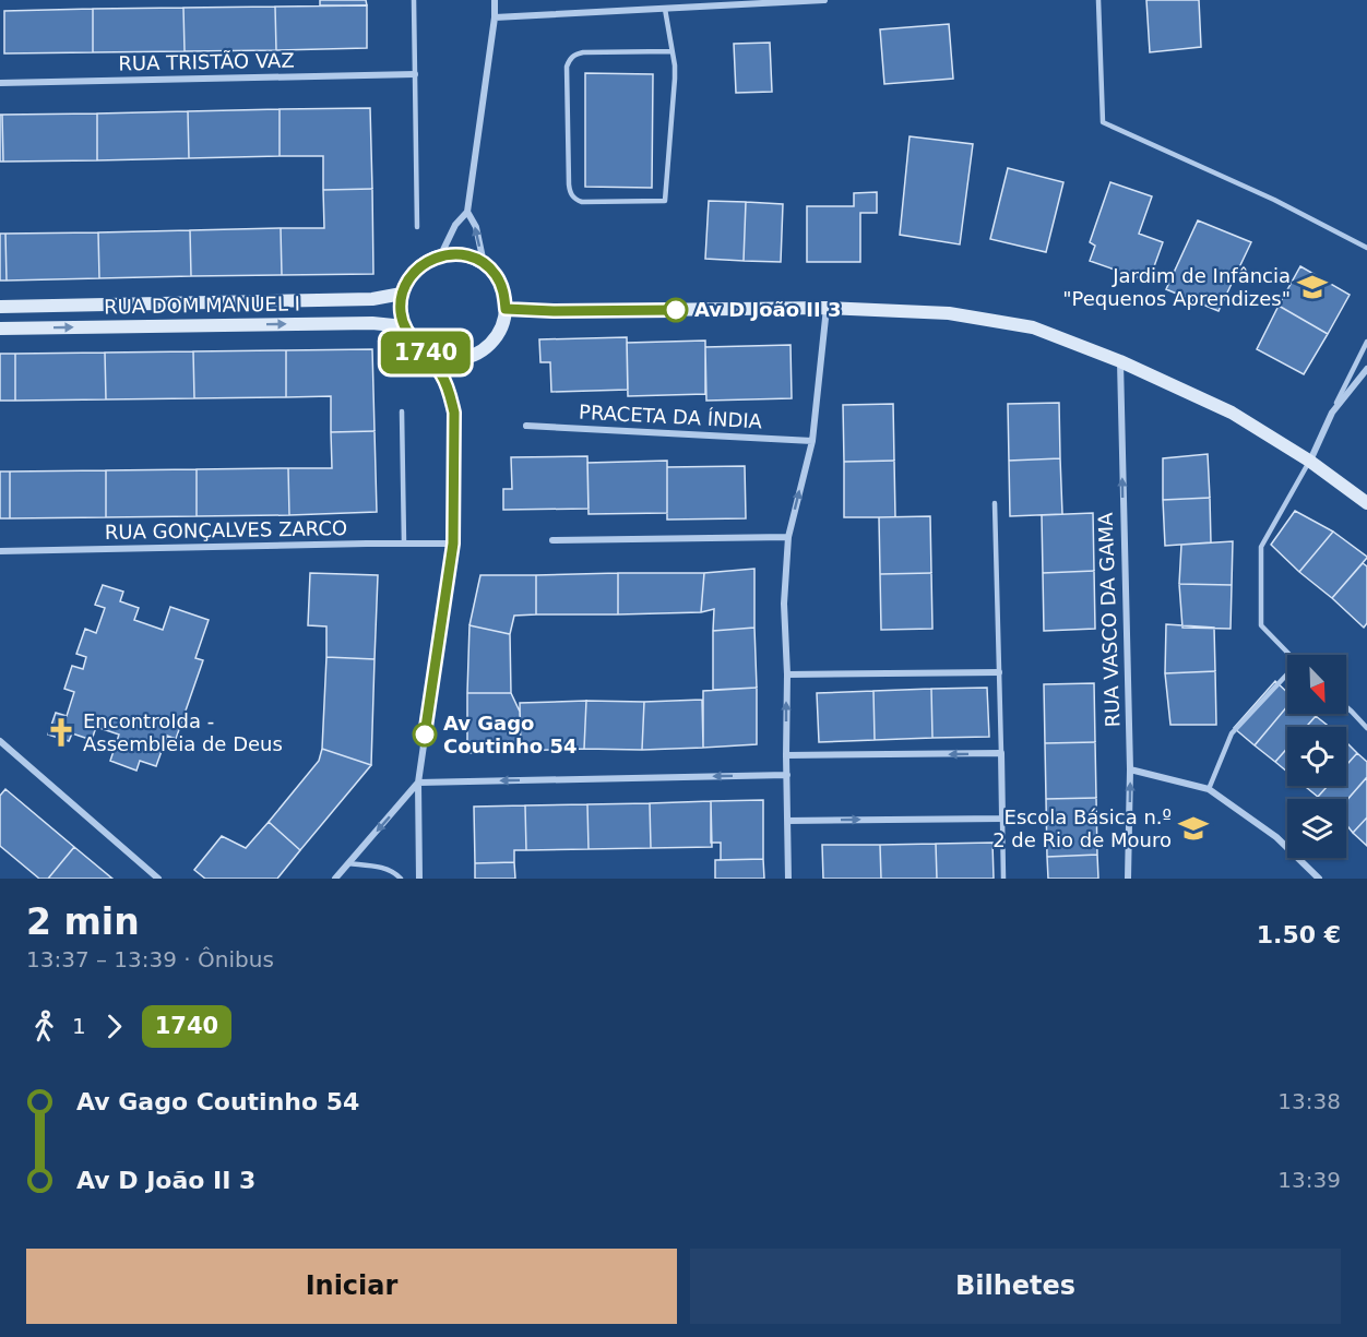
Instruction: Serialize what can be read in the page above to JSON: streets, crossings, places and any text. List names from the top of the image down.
{
  "streets": {
    "street": [
      "RUA TRISTÃO VAZ",
      "RUA DOM MANUEL I",
      "PRACETA DA ÍNDIA",
      "RUA GONÇALVES ZARCO",
      "RUA VASCO DA GAMA"
    ]
  },
  "one_way": ["RUA VASCO DA GAMA"],
  "places": {
    "school or university": ["Jardim de Infância \"Pequenos Aprendizes\"", "Escola Básica n.º 2 de Rio de Mouro"],
    "other": ["Av D João II 3", "Av Gago Coutinho 54"],
    "church": ["EncontroIda - Assembleia de Deus"]
  },
  "lines": ["bus line 1740"],
  "north": "bottom right",
  "page": {
    "on_map": "1740",
    "heading": ["2 min", "13:37 – 13:39 · Ônibus", "1.50 €"],
    "legs": ["1", "1740"],
    "list": [
      {
        "name": "Av Gago Coutinho 54",
        "value": "13:38"
      },
      {
        "name": "Av D João II 3",
        "value": "13:39"
      }
    ],
    "buttons": ["Iniciar", "Bilhetes"]
  }
}
